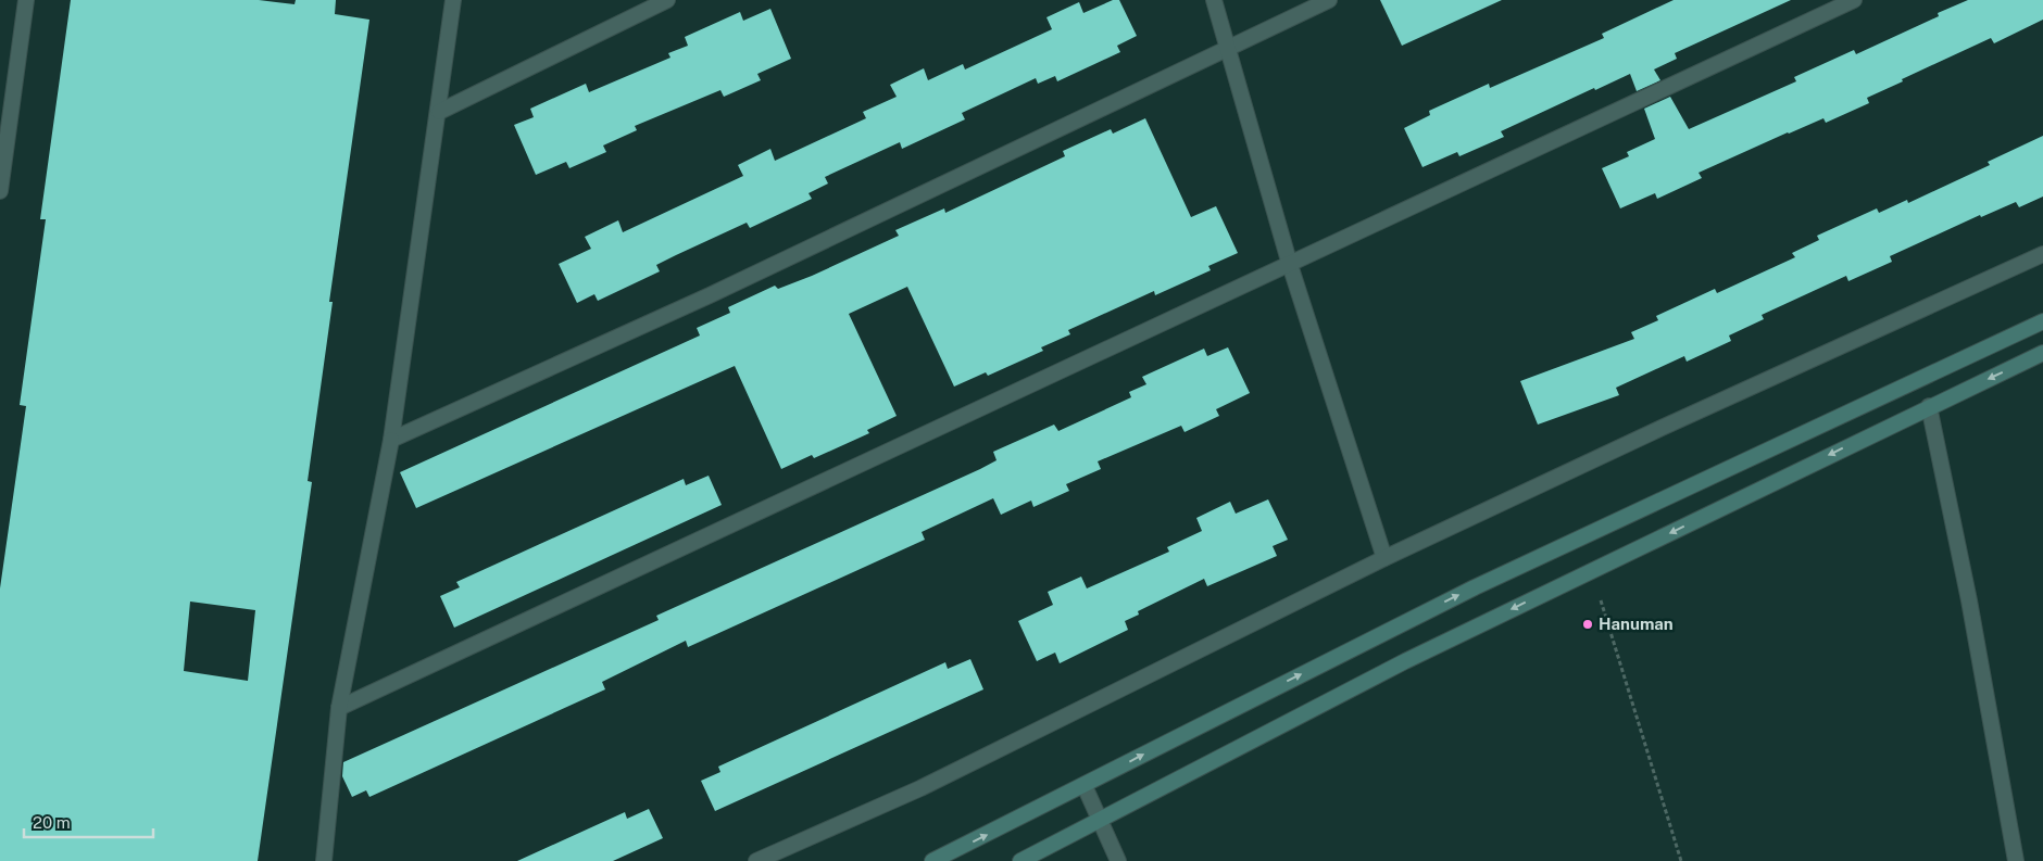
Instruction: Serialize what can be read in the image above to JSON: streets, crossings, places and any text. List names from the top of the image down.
{
  "places": ["Hanuman"],
  "scale_bar": "20 m"
}
